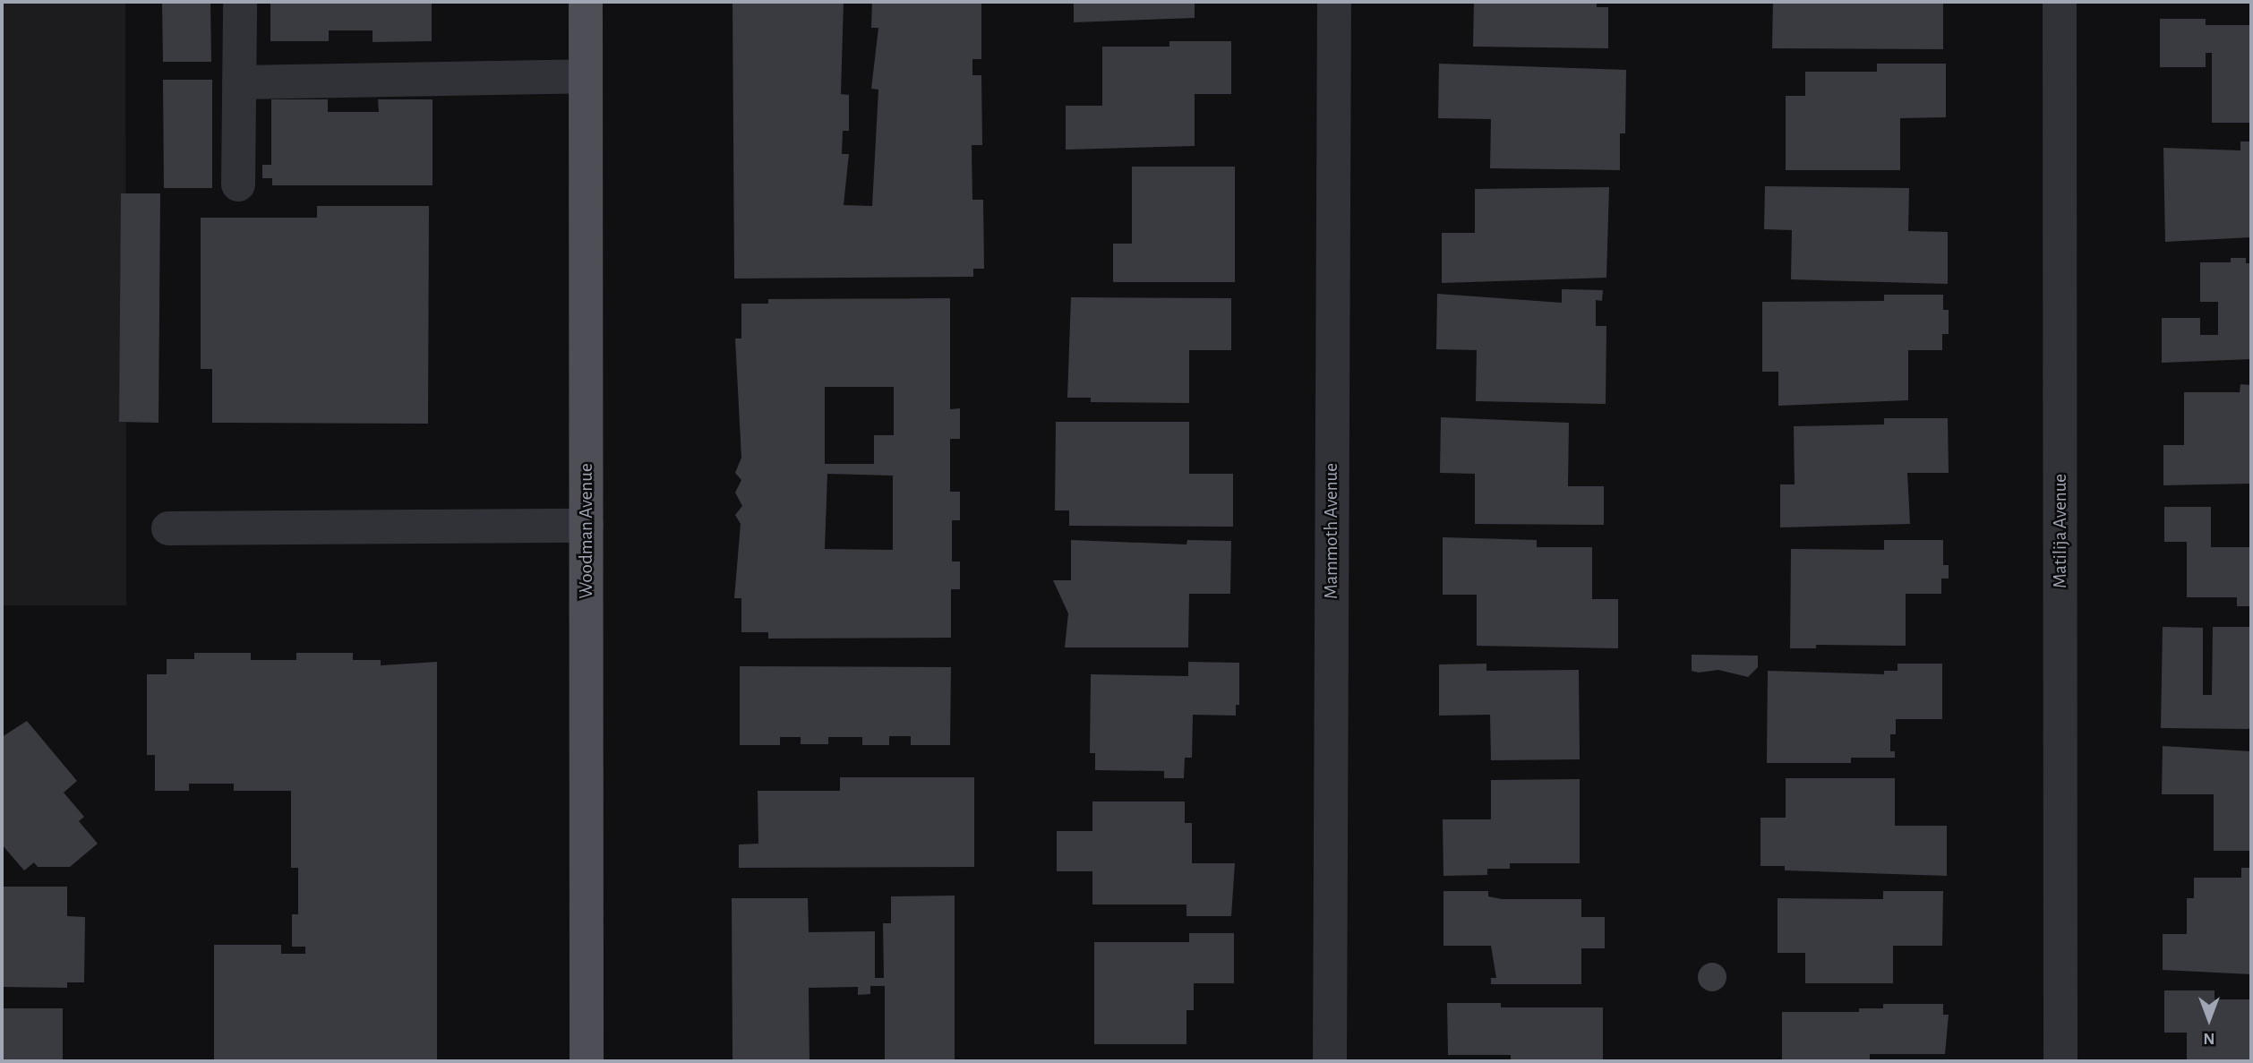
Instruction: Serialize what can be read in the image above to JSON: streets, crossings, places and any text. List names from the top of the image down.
{
  "streets": {
    "main road": ["Woodman Avenue"],
    "street": ["Mammoth Avenue", "Matilija Avenue"]
  },
  "north": "bottom"
}
